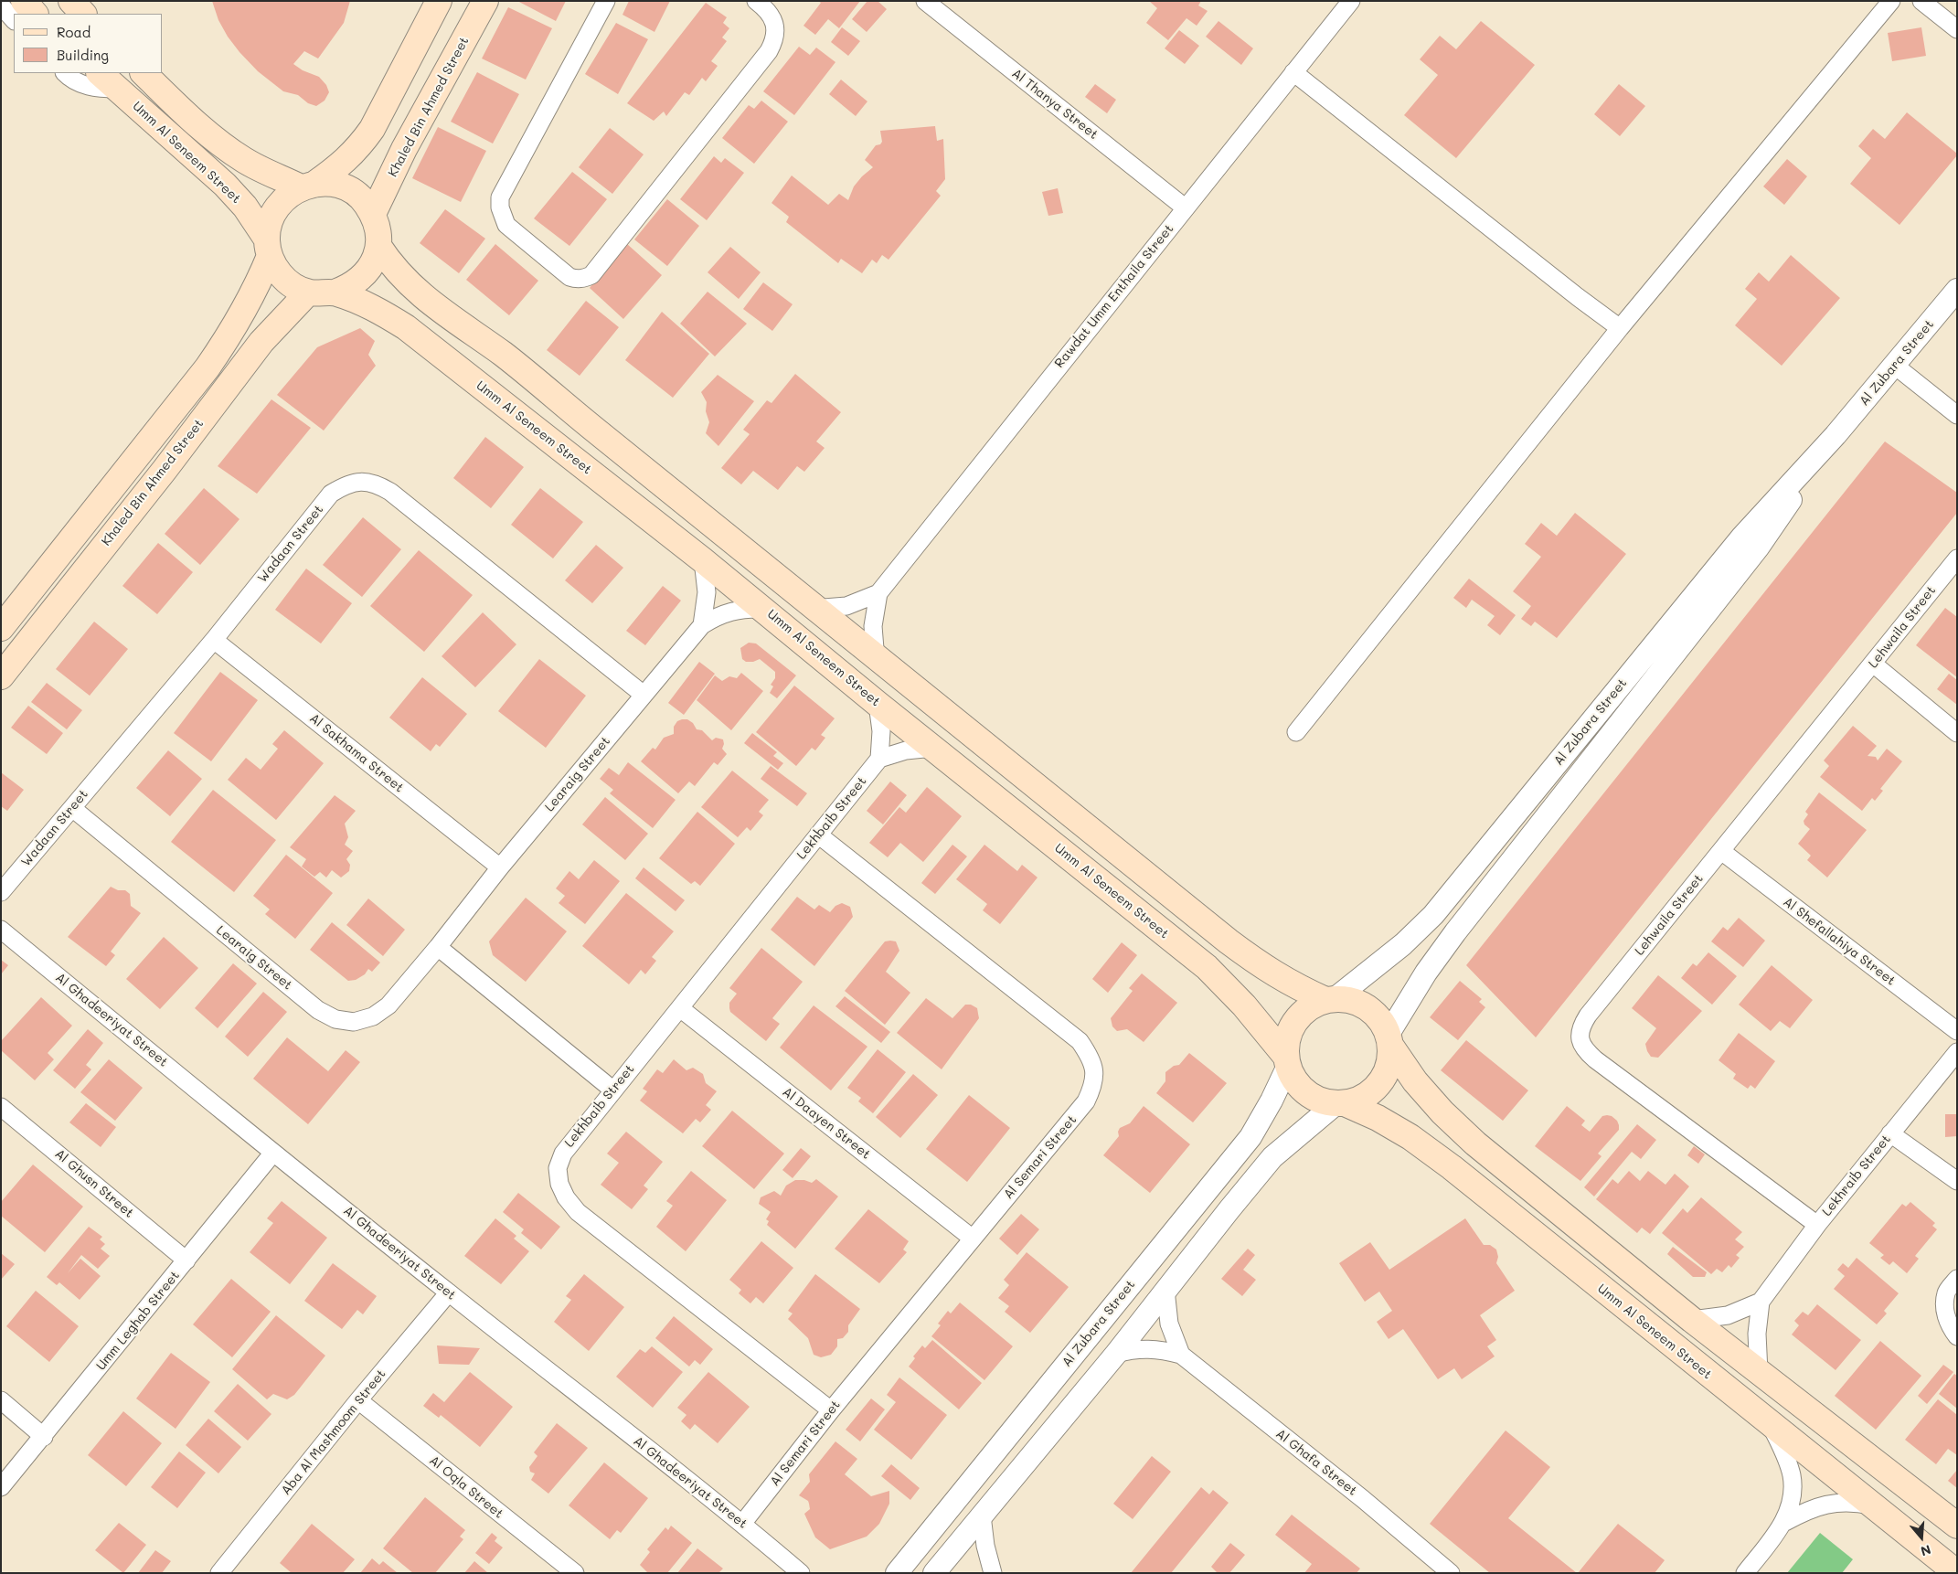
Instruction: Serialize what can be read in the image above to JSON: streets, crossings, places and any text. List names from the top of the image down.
{
  "streets": {
    "main road": ["Khaled Bin Ahmed Street", "Umm Al Seneem Street"],
    "street": [
      "Al Thanya Street",
      "Rawdat Umm Enthaila Street",
      "Al Zubara Street",
      "Wadaan Street",
      "Lehwaila Street",
      "Al Sakhama Street",
      "Learaig Street",
      "Lekhbaib Street",
      "Al Shefallahiya Street",
      "Al Ghadeeriyat Street",
      "Al Daayen Street",
      "Al Semari Street",
      "Lekhraib Street",
      "Al Ghusn Street",
      "Umm Leghab Street",
      "Aba Al Mashmoom Street",
      "Al Ghafa Street",
      "Al Oqla Street"
    ]
  },
  "crossings": [
    ["Al Thanya Street", "Rawdat Umm Enthaila Street"],
    ["Khaled Bin Ahmed Street", "Umm Al Seneem Street"],
    ["Umm Al Seneem Street", "Al Zubara Street"],
    ["Umm Al Seneem Street", "Learaig Street"],
    ["Wadaan Street", "Al Sakhama Street"],
    ["Wadaan Street", "Learaig Street"],
    ["Lehwaila Street", "Al Shefallahiya Street"],
    ["Lehwaila Street", "Lekhraib Street"],
    ["Al Sakhama Street", "Learaig Street"],
    ["Lekhbaib Street", "Al Daayen Street"],
    ["Lekhbaib Street", "Al Semari Street"],
    ["Al Ghadeeriyat Street", "Al Semari Street"],
    ["Al Ghadeeriyat Street", "Umm Leghab Street"],
    ["Al Ghadeeriyat Street", "Aba Al Mashmoom Street"],
    ["Al Daayen Street", "Al Semari Street"],
    ["Al Ghusn Street", "Umm Leghab Street"],
    ["Aba Al Mashmoom Street", "Al Oqla Street"]
  ],
  "legend": ["Road", "Building"],
  "north": "bottom"
}
